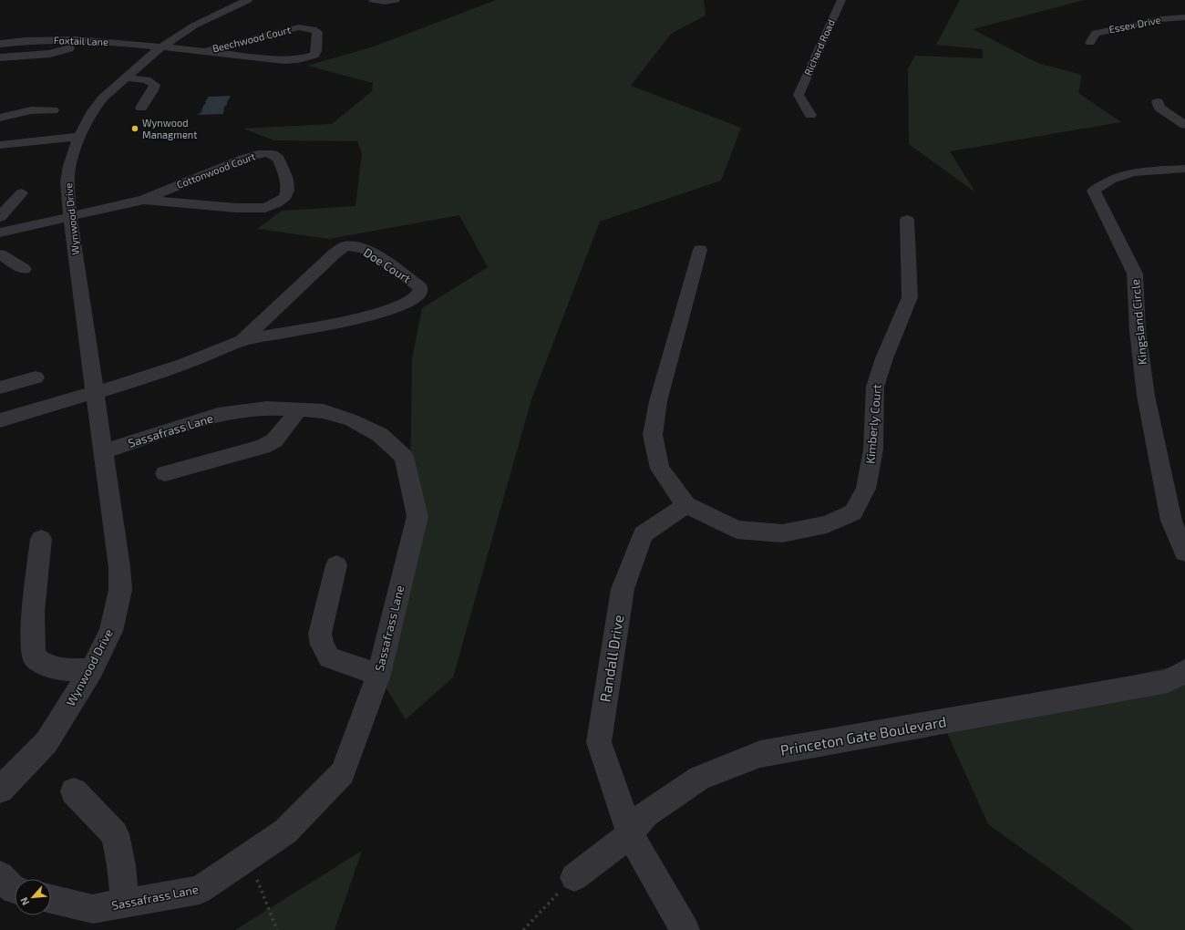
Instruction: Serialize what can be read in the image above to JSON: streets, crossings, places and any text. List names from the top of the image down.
{
  "streets": {
    "street": [
      "Essex Drive",
      "Beechwood Court",
      "Foxtail Lane",
      "Richard Road",
      "Cottonwood Court",
      "Wynwood Drive",
      "Doe Court",
      "Kingsland Circle",
      "Kimberly Court",
      "Sassafrass Lane",
      "Randall Drive",
      "Princeton Gate Boulevard"
    ]
  },
  "crossings": [
    ["Beechwood Court", "Foxtail Lane"],
    ["Beechwood Court", "Wynwood Drive"],
    ["Foxtail Lane", "Wynwood Drive"],
    ["Cottonwood Court", "Wynwood Drive"],
    ["Wynwood Drive", "Doe Court"],
    ["Wynwood Drive", "Sassafrass Lane"],
    ["Kimberly Court", "Randall Drive"],
    ["Randall Drive", "Princeton Gate Boulevard"]
  ],
  "places": ["Wynwood Managment"],
  "north": "bottom left"
}
